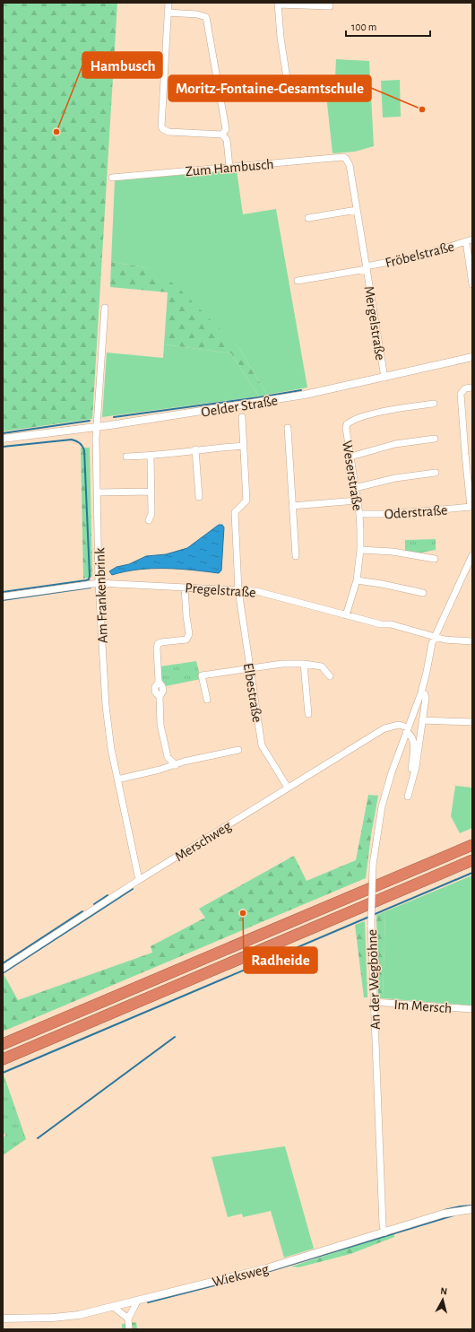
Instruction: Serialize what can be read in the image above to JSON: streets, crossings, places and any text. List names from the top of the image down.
{
  "streets": {
    "street": [
      "Zum Hambusch",
      "Fröbelstraße",
      "Mergelstraße",
      "Oelder Straße",
      "Weserstraße",
      "Oderstraße",
      "Pregelstraße",
      "Am Frankenbrink",
      "Elbestraße",
      "Merschweg",
      "An der Wegböhne",
      "Im Mersch",
      "Wieksweg"
    ]
  },
  "crossings": [
    ["Zum Hambusch", "Mergelstraße"],
    ["Fröbelstraße", "Mergelstraße"],
    ["Mergelstraße", "Oelder Straße"],
    ["Oelder Straße", "Am Frankenbrink"],
    ["Weserstraße", "Oderstraße"],
    ["Weserstraße", "Pregelstraße"],
    ["Pregelstraße", "Am Frankenbrink"],
    ["Pregelstraße", "Elbestraße"],
    ["Pregelstraße", "An der Wegböhne"],
    ["Am Frankenbrink", "Merschweg"],
    ["Elbestraße", "Merschweg"],
    ["Merschweg", "An der Wegböhne"],
    ["An der Wegböhne", "Im Mersch"],
    ["An der Wegböhne", "Wieksweg"]
  ],
  "places": ["Moritz-Fontaine-Gesamtschule", "Hambusch", "Radheide"],
  "scale_bar": "100 m",
  "north": "top"
}
